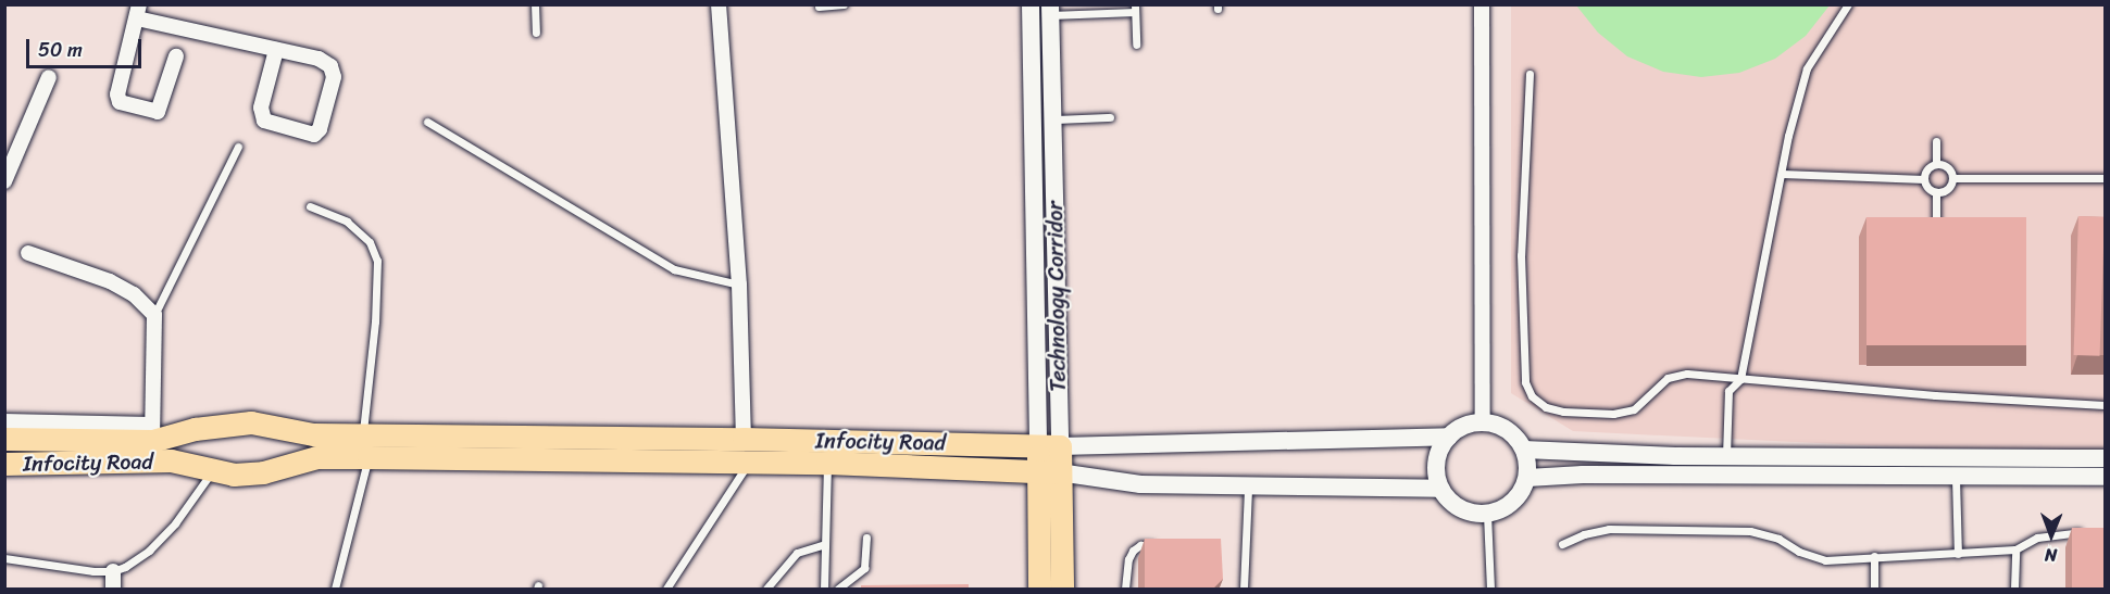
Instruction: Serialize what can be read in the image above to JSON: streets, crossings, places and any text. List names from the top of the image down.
{
  "streets": {
    "main road": ["Infocity Road"],
    "street": ["Technology Corridor"]
  },
  "crossings": [
    ["Technology Corridor", "Infocity Road"]
  ],
  "scale_bar": "50 m",
  "north": "bottom"
}
